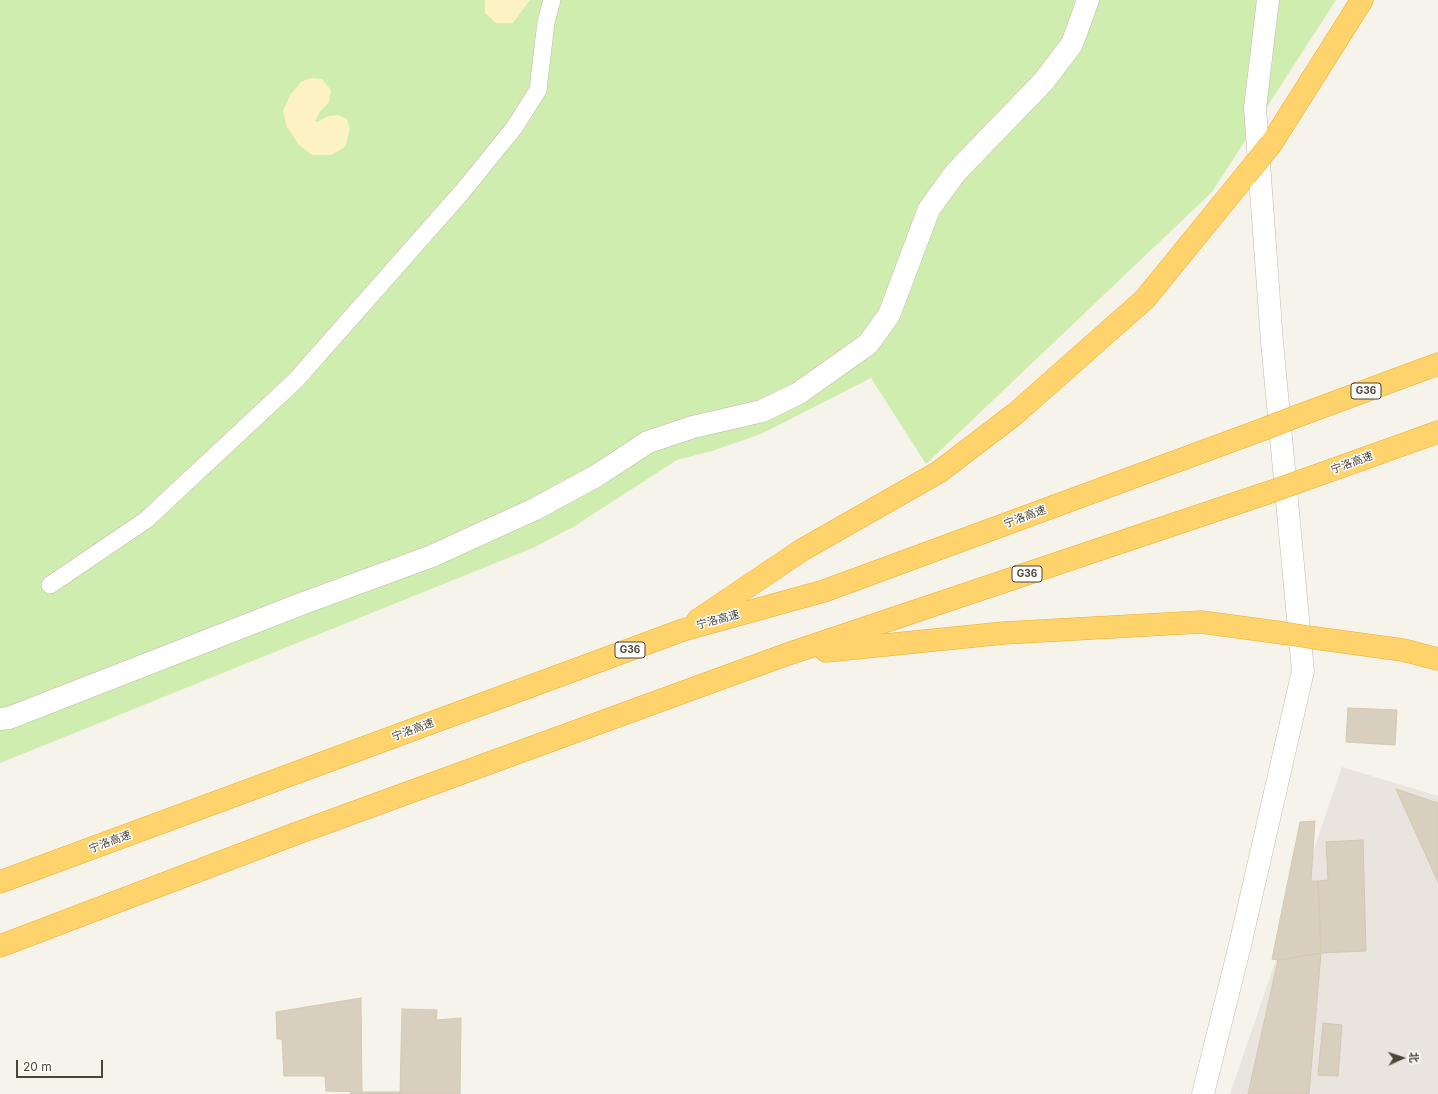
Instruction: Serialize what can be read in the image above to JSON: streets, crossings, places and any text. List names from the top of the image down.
{
  "streets": {
    "highway": ["G36", "宁洛高速"]
  },
  "scale_bar": "20 m",
  "north": "right"
}
